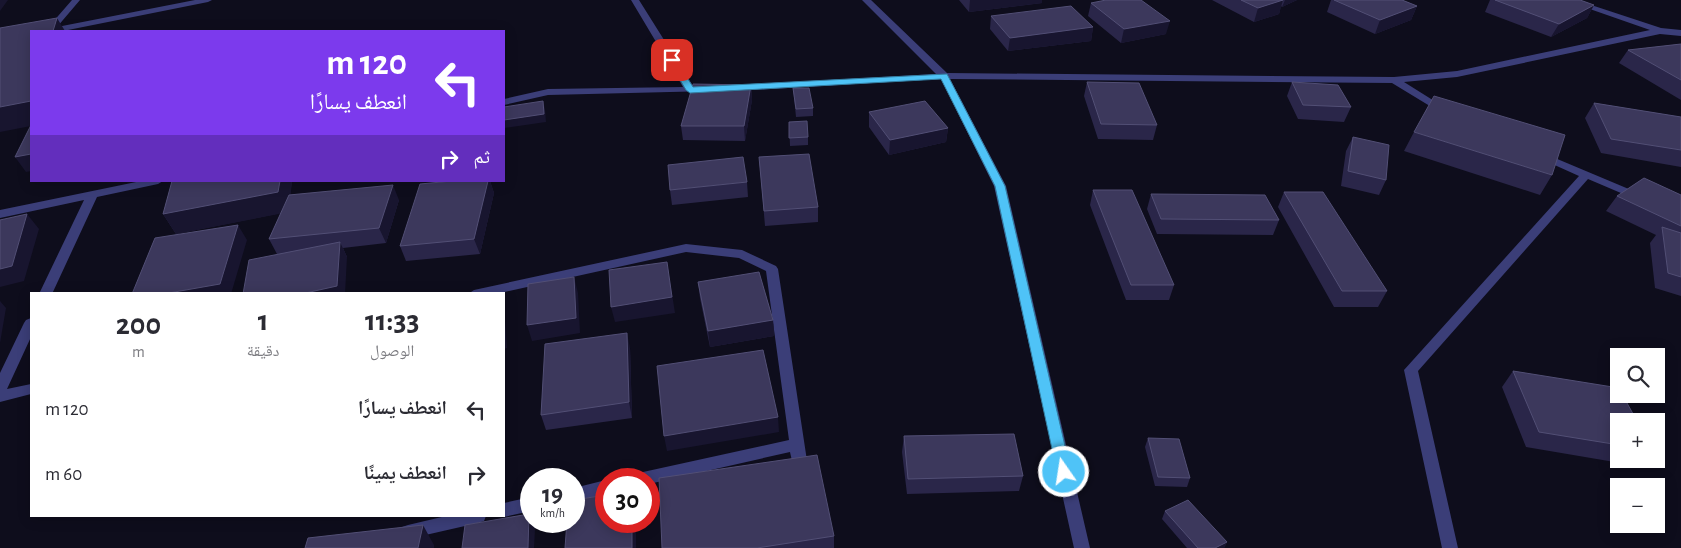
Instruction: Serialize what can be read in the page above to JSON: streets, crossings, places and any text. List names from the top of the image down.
{
  "page": {
    "turn": ["120 m", "انعطف يسارًا"],
    "then": "ثم",
    "eta": [
      "11:33",
      "الوصول",
      "1",
      "دقيقة",
      "200",
      "m"
    ],
    "map_buttons": ["+", "−"],
    "list": [
      {
        "name": "انعطف يسارًا",
        "value": "120 m"
      },
      {
        "name": "انعطف يمينًا",
        "value": "60 m"
      }
    ],
    "speed": "19 km/h",
    "limit": "30"
  }
}
